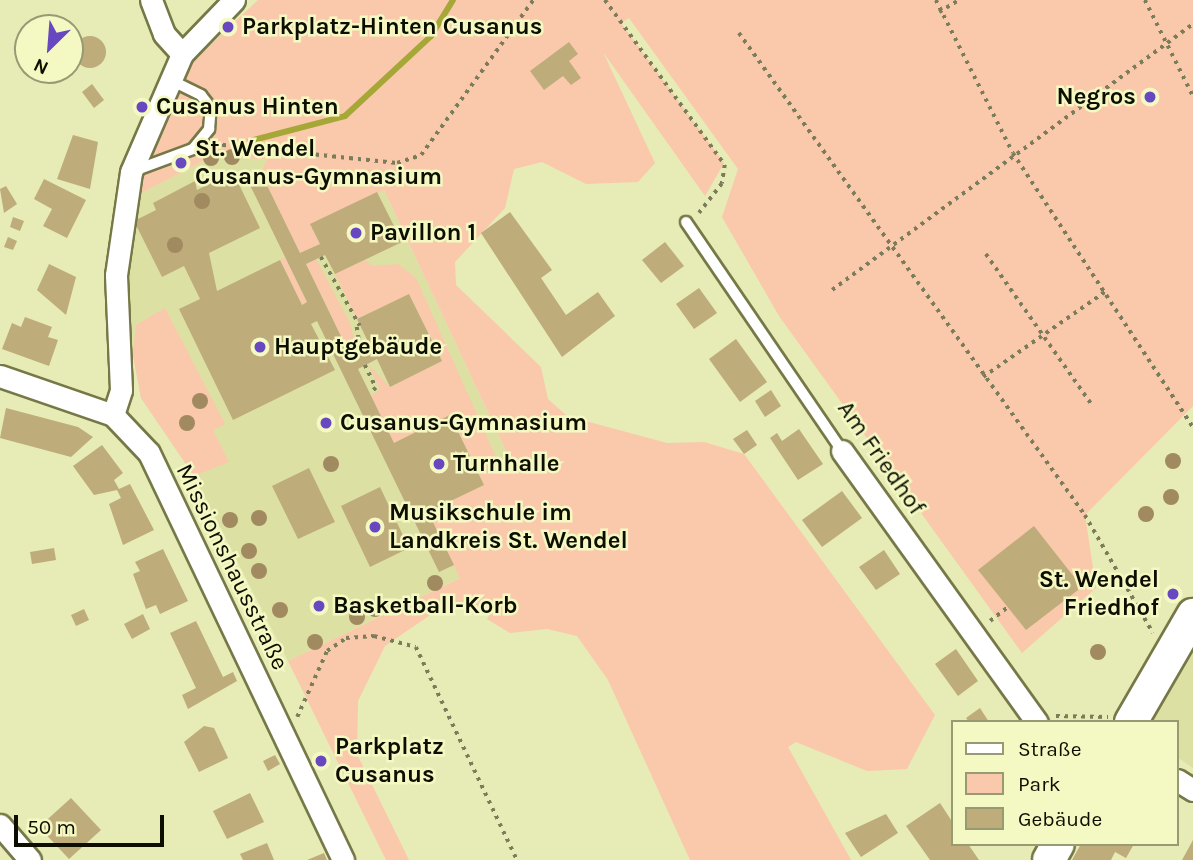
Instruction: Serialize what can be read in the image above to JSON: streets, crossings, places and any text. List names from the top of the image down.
{
  "streets": {
    "street": ["Am Friedhof", "Missionshausstraße"]
  },
  "places": [
    "Parkplatz-Hinten Cusanus",
    "Negros",
    "Cusanus Hinten",
    "St. Wendel Cusanus-Gymnasium",
    "Pavillon 1",
    "Hauptgebäude",
    "Cusanus-Gymnasium",
    "Turnhalle",
    "Musikschule im Landkreis St. Wendel",
    "St. Wendel Friedhof",
    "Basketball-Korb",
    "Parkplatz Cusanus"
  ],
  "legend": ["Straße", "Park", "Gebäude"],
  "scale_bar": "50 m",
  "north": "bottom left"
}
